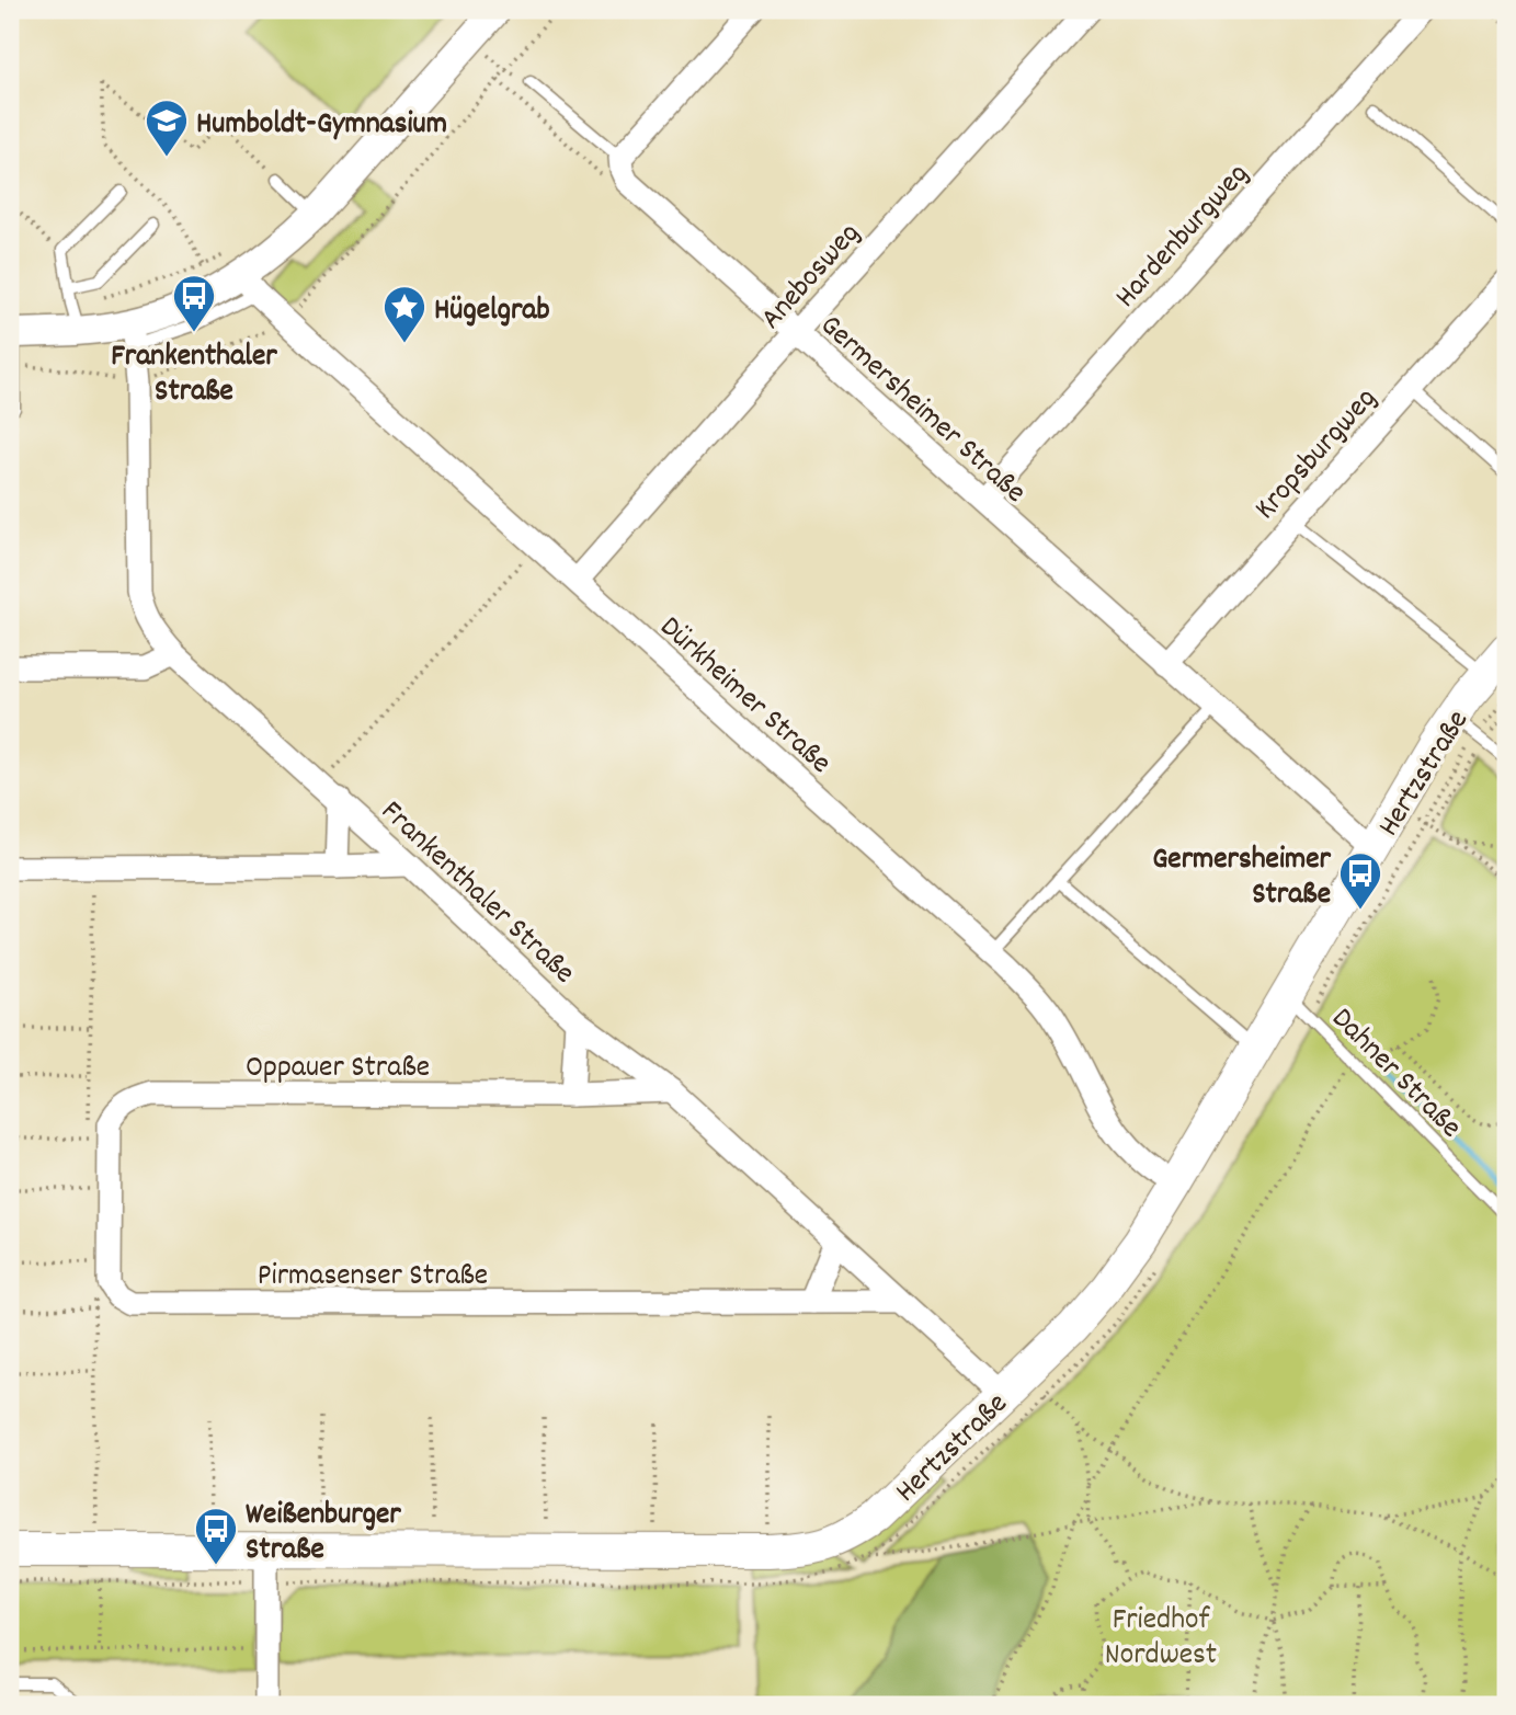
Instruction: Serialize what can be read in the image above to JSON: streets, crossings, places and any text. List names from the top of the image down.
{
  "streets": {
    "main road": ["Hertzstraße"],
    "street": [
      "Hardenburgweg",
      "Anebosweg",
      "Germersheimer Straße",
      "Kropsburgweg",
      "Dürkheimer Straße",
      "Frankenthaler Straße",
      "Oppauer Straße",
      "Pirmasenser Straße"
    ],
    "lane": ["Dahner Straße"]
  },
  "crossings": [
    ["Hardenburgweg", "Germersheimer Straße"],
    ["Anebosweg", "Germersheimer Straße"],
    ["Anebosweg", "Dürkheimer Straße"],
    ["Germersheimer Straße", "Kropsburgweg"],
    ["Germersheimer Straße", "Hertzstraße"],
    ["Dürkheimer Straße", "Hertzstraße"],
    ["Hertzstraße", "Frankenthaler Straße"],
    ["Hertzstraße", "Dahner Straße"],
    ["Frankenthaler Straße", "Oppauer Straße"],
    ["Frankenthaler Straße", "Pirmasenser Straße"],
    ["Oppauer Straße", "Pirmasenser Straße"]
  ],
  "parks": ["Friedhof Nordwest"],
  "places": {
    "school or university": ["Humboldt-Gymnasium"],
    "bus stop": ["Frankenthaler Straße", "Germersheimer Straße", "Weißenburger Straße"],
    "place": ["Hügelgrab"]
  }
}
